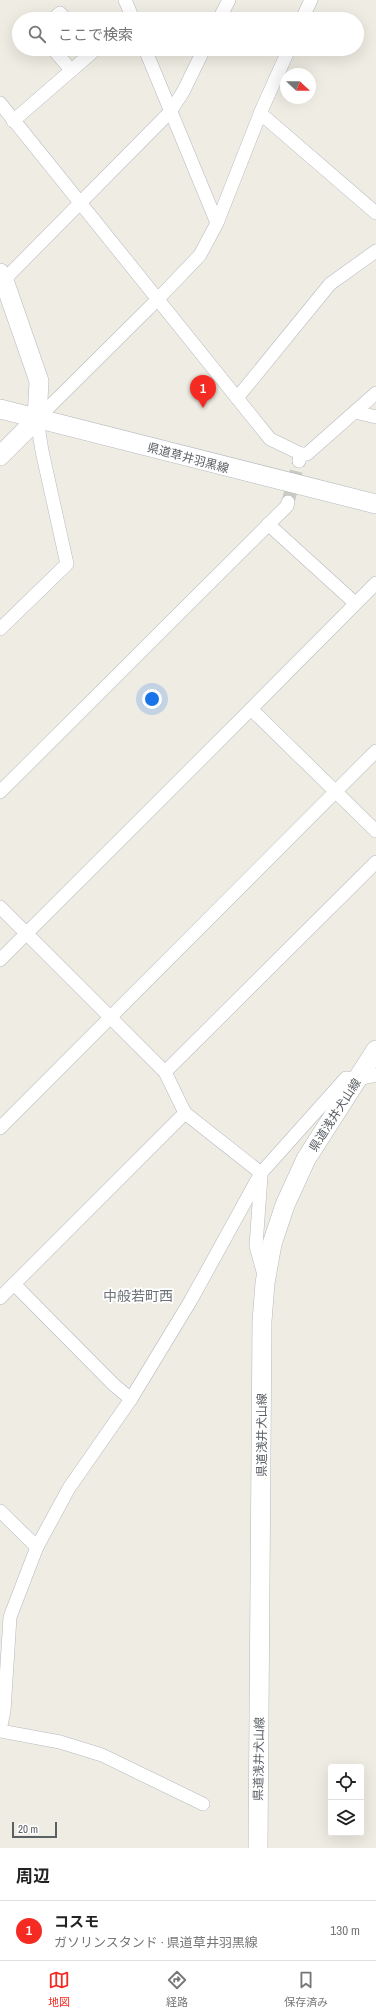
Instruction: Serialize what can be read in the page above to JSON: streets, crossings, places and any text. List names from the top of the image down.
{
  "streets": {
    "main road": ["県道草井羽黒線", "県道浅井犬山線"]
  },
  "districts": ["中般若町西"],
  "scale_bar": "20 m",
  "north": "right",
  "page": {
    "search": "ここで検索",
    "pins": "1",
    "scale": "20 m",
    "heading": "周辺",
    "list": [
      {
        "mark": "1",
        "name": "コスモ",
        "note": "ガソリンスタンド · 県道草井羽黒線",
        "value": "130 m"
      }
    ],
    "nav": ["地図", "経路", "保存済み"]
  }
}
